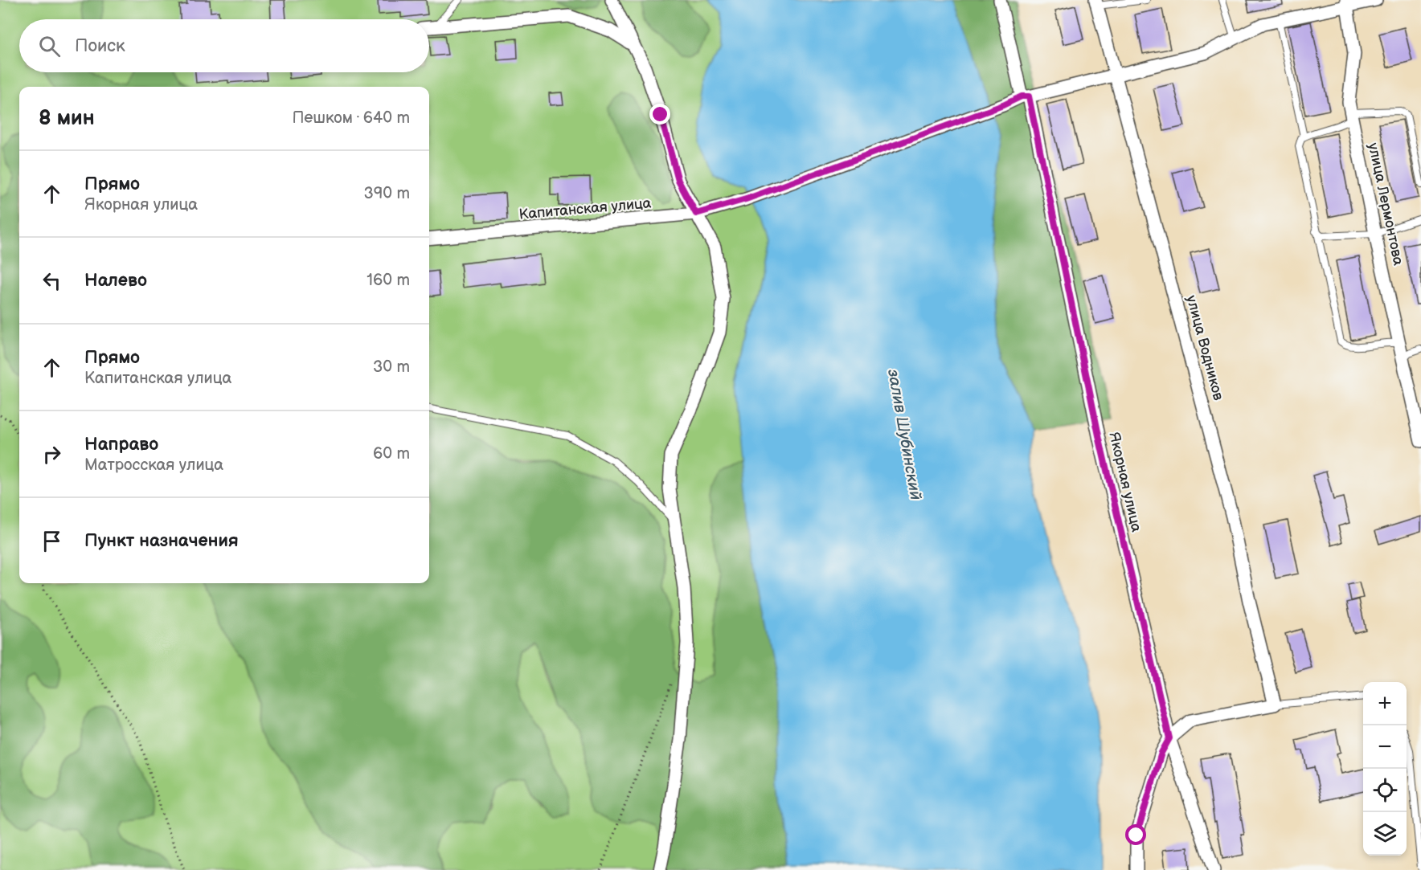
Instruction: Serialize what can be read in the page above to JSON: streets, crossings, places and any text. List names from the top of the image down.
{
  "streets": {
    "street": [
      "улица Лермонтова",
      "Капитанская улица",
      "улица Водников",
      "Якорная улица"
    ]
  },
  "crossings": [
    ["улица Лермонтова", "Капитанская улица"],
    ["Капитанская улица", "улица Водников"],
    ["Капитанская улица", "Якорная улица"]
  ],
  "water": ["залив Шубинский"],
  "page": {
    "search": "Поиск",
    "heading": ["8 мин", "Пешком · 640 m"],
    "list": [
      ["Прямо", "Якорная улица", "390 m"],
      ["Налево", "160 m"],
      ["Прямо", "Капитанская улица", "30 m"],
      ["Направо", "Матросская улица", "60 m"],
      "Пункт назначения"
    ],
    "map_buttons": ["+", "−"]
  }
}
